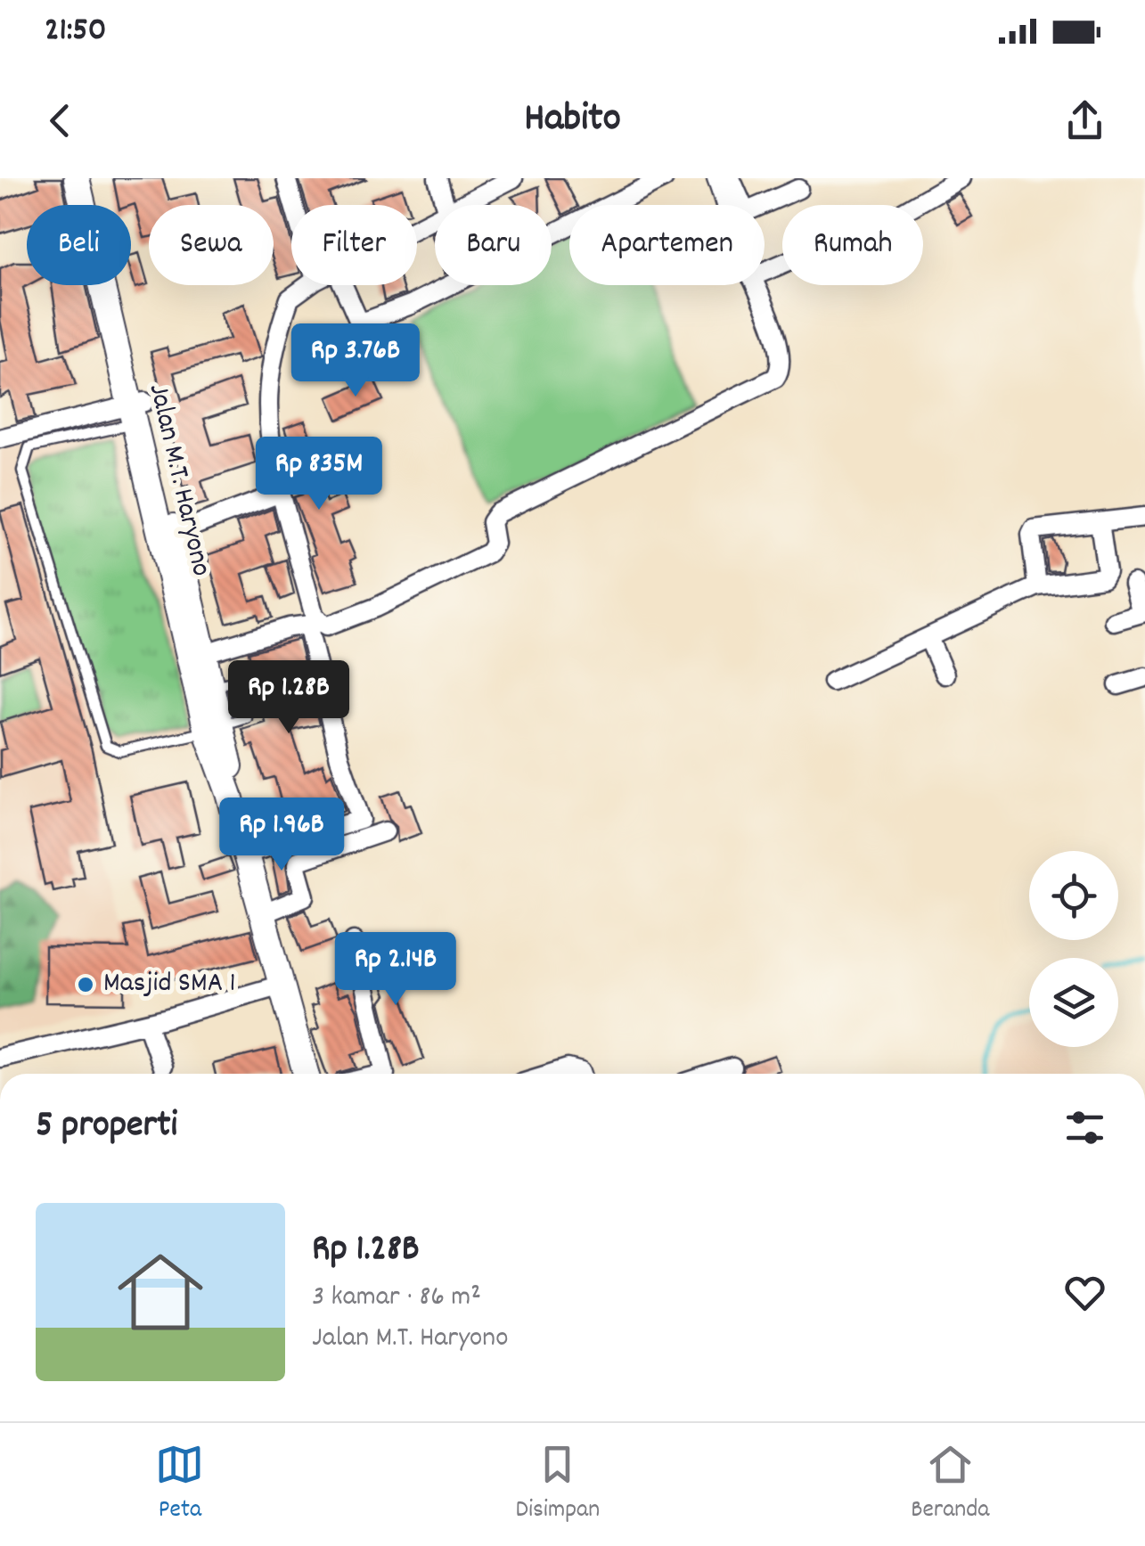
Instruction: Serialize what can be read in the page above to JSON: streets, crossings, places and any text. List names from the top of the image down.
{
  "streets": {
    "main road": ["Jalan M.T. Haryono"]
  },
  "places": ["Masjid SMA 1"],
  "page": {
    "status": "21:50",
    "header": "Habito",
    "chip": [
      "Beli",
      "Sewa",
      "Filter",
      "Baru",
      "Apartemen",
      "Rumah"
    ],
    "price": [
      "Rp 3.76B",
      "Rp 835M",
      "Rp 1.28B",
      "Rp 1.96B",
      "Rp 2.14B"
    ],
    "heading": "5 properti",
    "list": [
      {
        "name": "Rp 1.28B",
        "note": "3 kamar · 86 m² · Jalan M.T. Haryono"
      }
    ],
    "tabs": ["Peta", "Disimpan", "Beranda"]
  }
}
